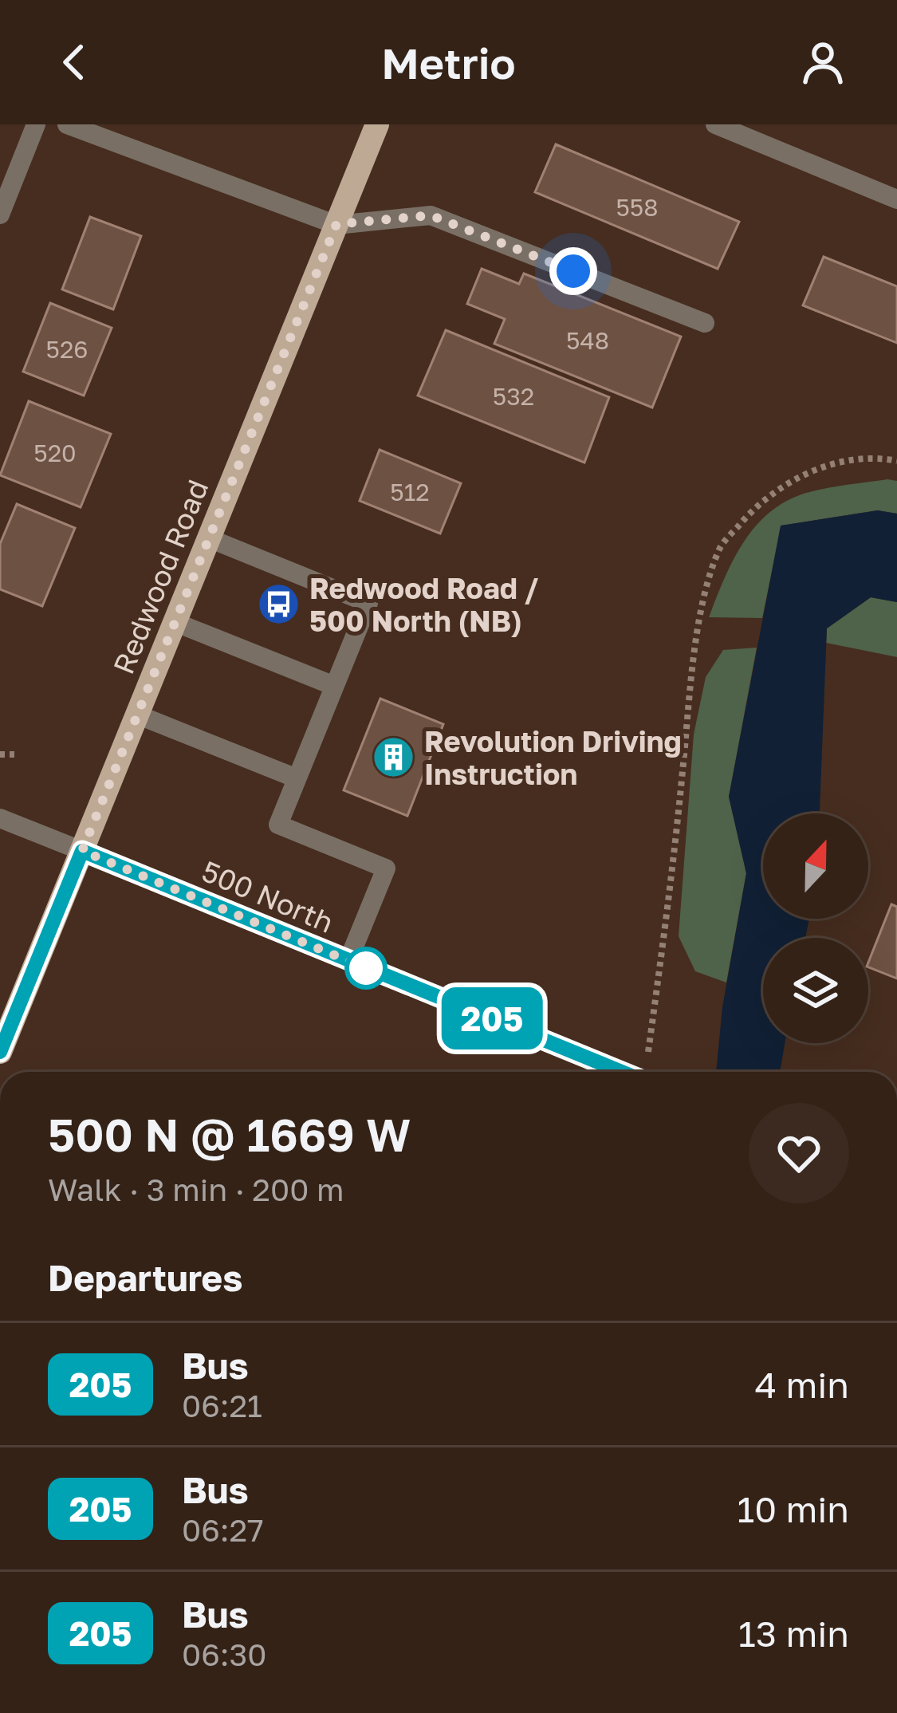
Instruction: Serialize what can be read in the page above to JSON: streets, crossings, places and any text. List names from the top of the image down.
{
  "streets": {
    "main road": ["Redwood Road"],
    "street": ["500 North"]
  },
  "crossings": [
    ["Redwood Road", "500 North"]
  ],
  "places": {
    "bus stop": ["Redwood Road / 500 North (NB)"],
    "building": ["Revolution Driving Instruction"]
  },
  "lines": ["bus line 205"],
  "house_numbers": [
    "558",
    "548",
    "526",
    "532",
    "520",
    "512"
  ],
  "north": "top",
  "page": {
    "header": "Metrio",
    "on_map": "205",
    "heading": [
      ["500 N @ 1669 W", "Walk · 3 min · 200 m"],
      "Departures"
    ],
    "list": [
      {
        "mark": "205",
        "name": "Bus",
        "note": "06:21",
        "value": "4 min"
      },
      {
        "mark": "205",
        "name": "Bus",
        "note": "06:27",
        "value": "10 min"
      },
      {
        "mark": "205",
        "name": "Bus",
        "note": "06:30",
        "value": "13 min"
      }
    ]
  }
}
